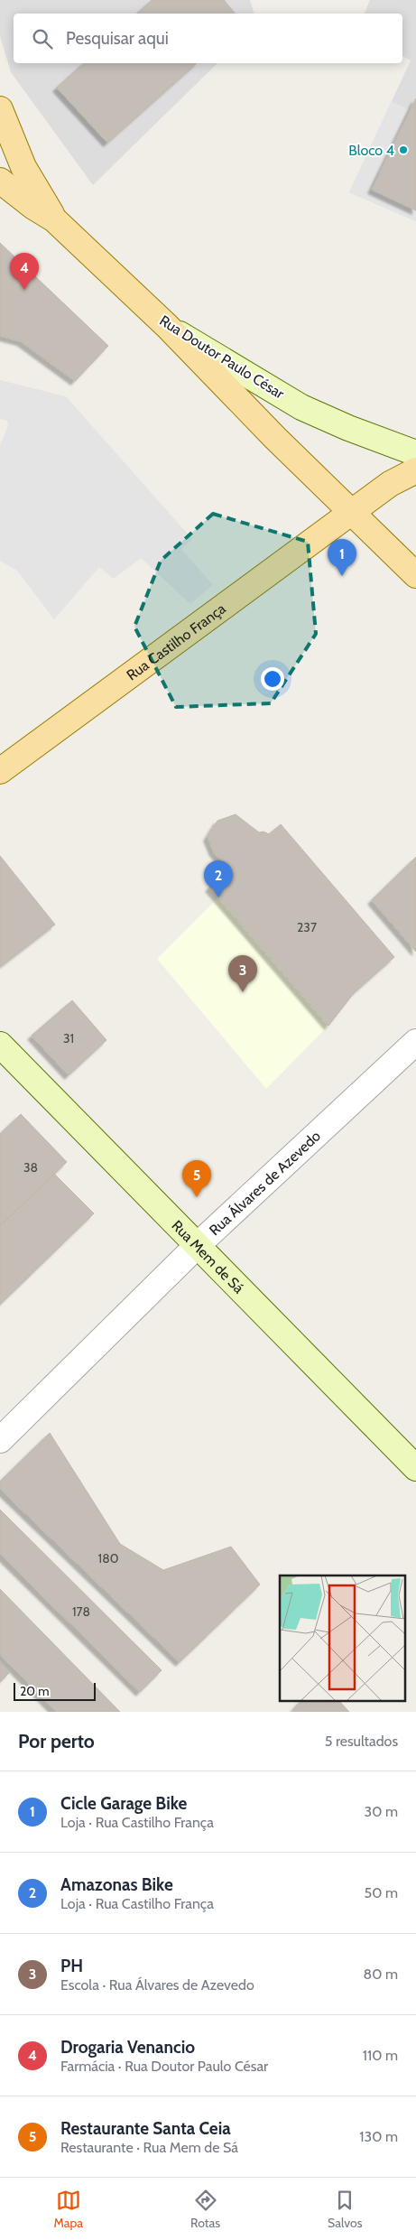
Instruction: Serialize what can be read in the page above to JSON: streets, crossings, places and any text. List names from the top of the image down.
{
  "streets": {
    "main road": ["Rua Doutor Paulo César", "Rua Castilho França", "Rua Mem de Sá"],
    "street": ["Rua Álvares de Azevedo"]
  },
  "crossings": [
    ["Rua Álvares de Azevedo", "Rua Mem de Sá"]
  ],
  "places": ["Bloco 4"],
  "house_numbers": [
    "237",
    "31",
    "38",
    "180",
    "178"
  ],
  "scale_bar": "20 m",
  "page": {
    "search": "Pesquisar aqui",
    "pins": [
      "4",
      "1",
      "2",
      "3",
      "5"
    ],
    "scale": "20 m",
    "heading": ["Por perto", "5 resultados"],
    "list": [
      {
        "mark": "1",
        "name": "Cicle Garage Bike",
        "note": "Loja · Rua Castilho França",
        "value": "30 m"
      },
      {
        "mark": "2",
        "name": "Amazonas Bike",
        "note": "Loja · Rua Castilho França",
        "value": "50 m"
      },
      {
        "mark": "3",
        "name": "PH",
        "note": "Escola · Rua Álvares de Azevedo",
        "value": "80 m"
      },
      {
        "mark": "4",
        "name": "Drogaria Venancio",
        "note": "Farmácia · Rua Doutor Paulo César",
        "value": "110 m"
      },
      {
        "mark": "5",
        "name": "Restaurante Santa Ceia",
        "note": "Restaurante · Rua Mem de Sá",
        "value": "130 m"
      }
    ],
    "nav": ["Mapa", "Rotas", "Salvos"]
  }
}
